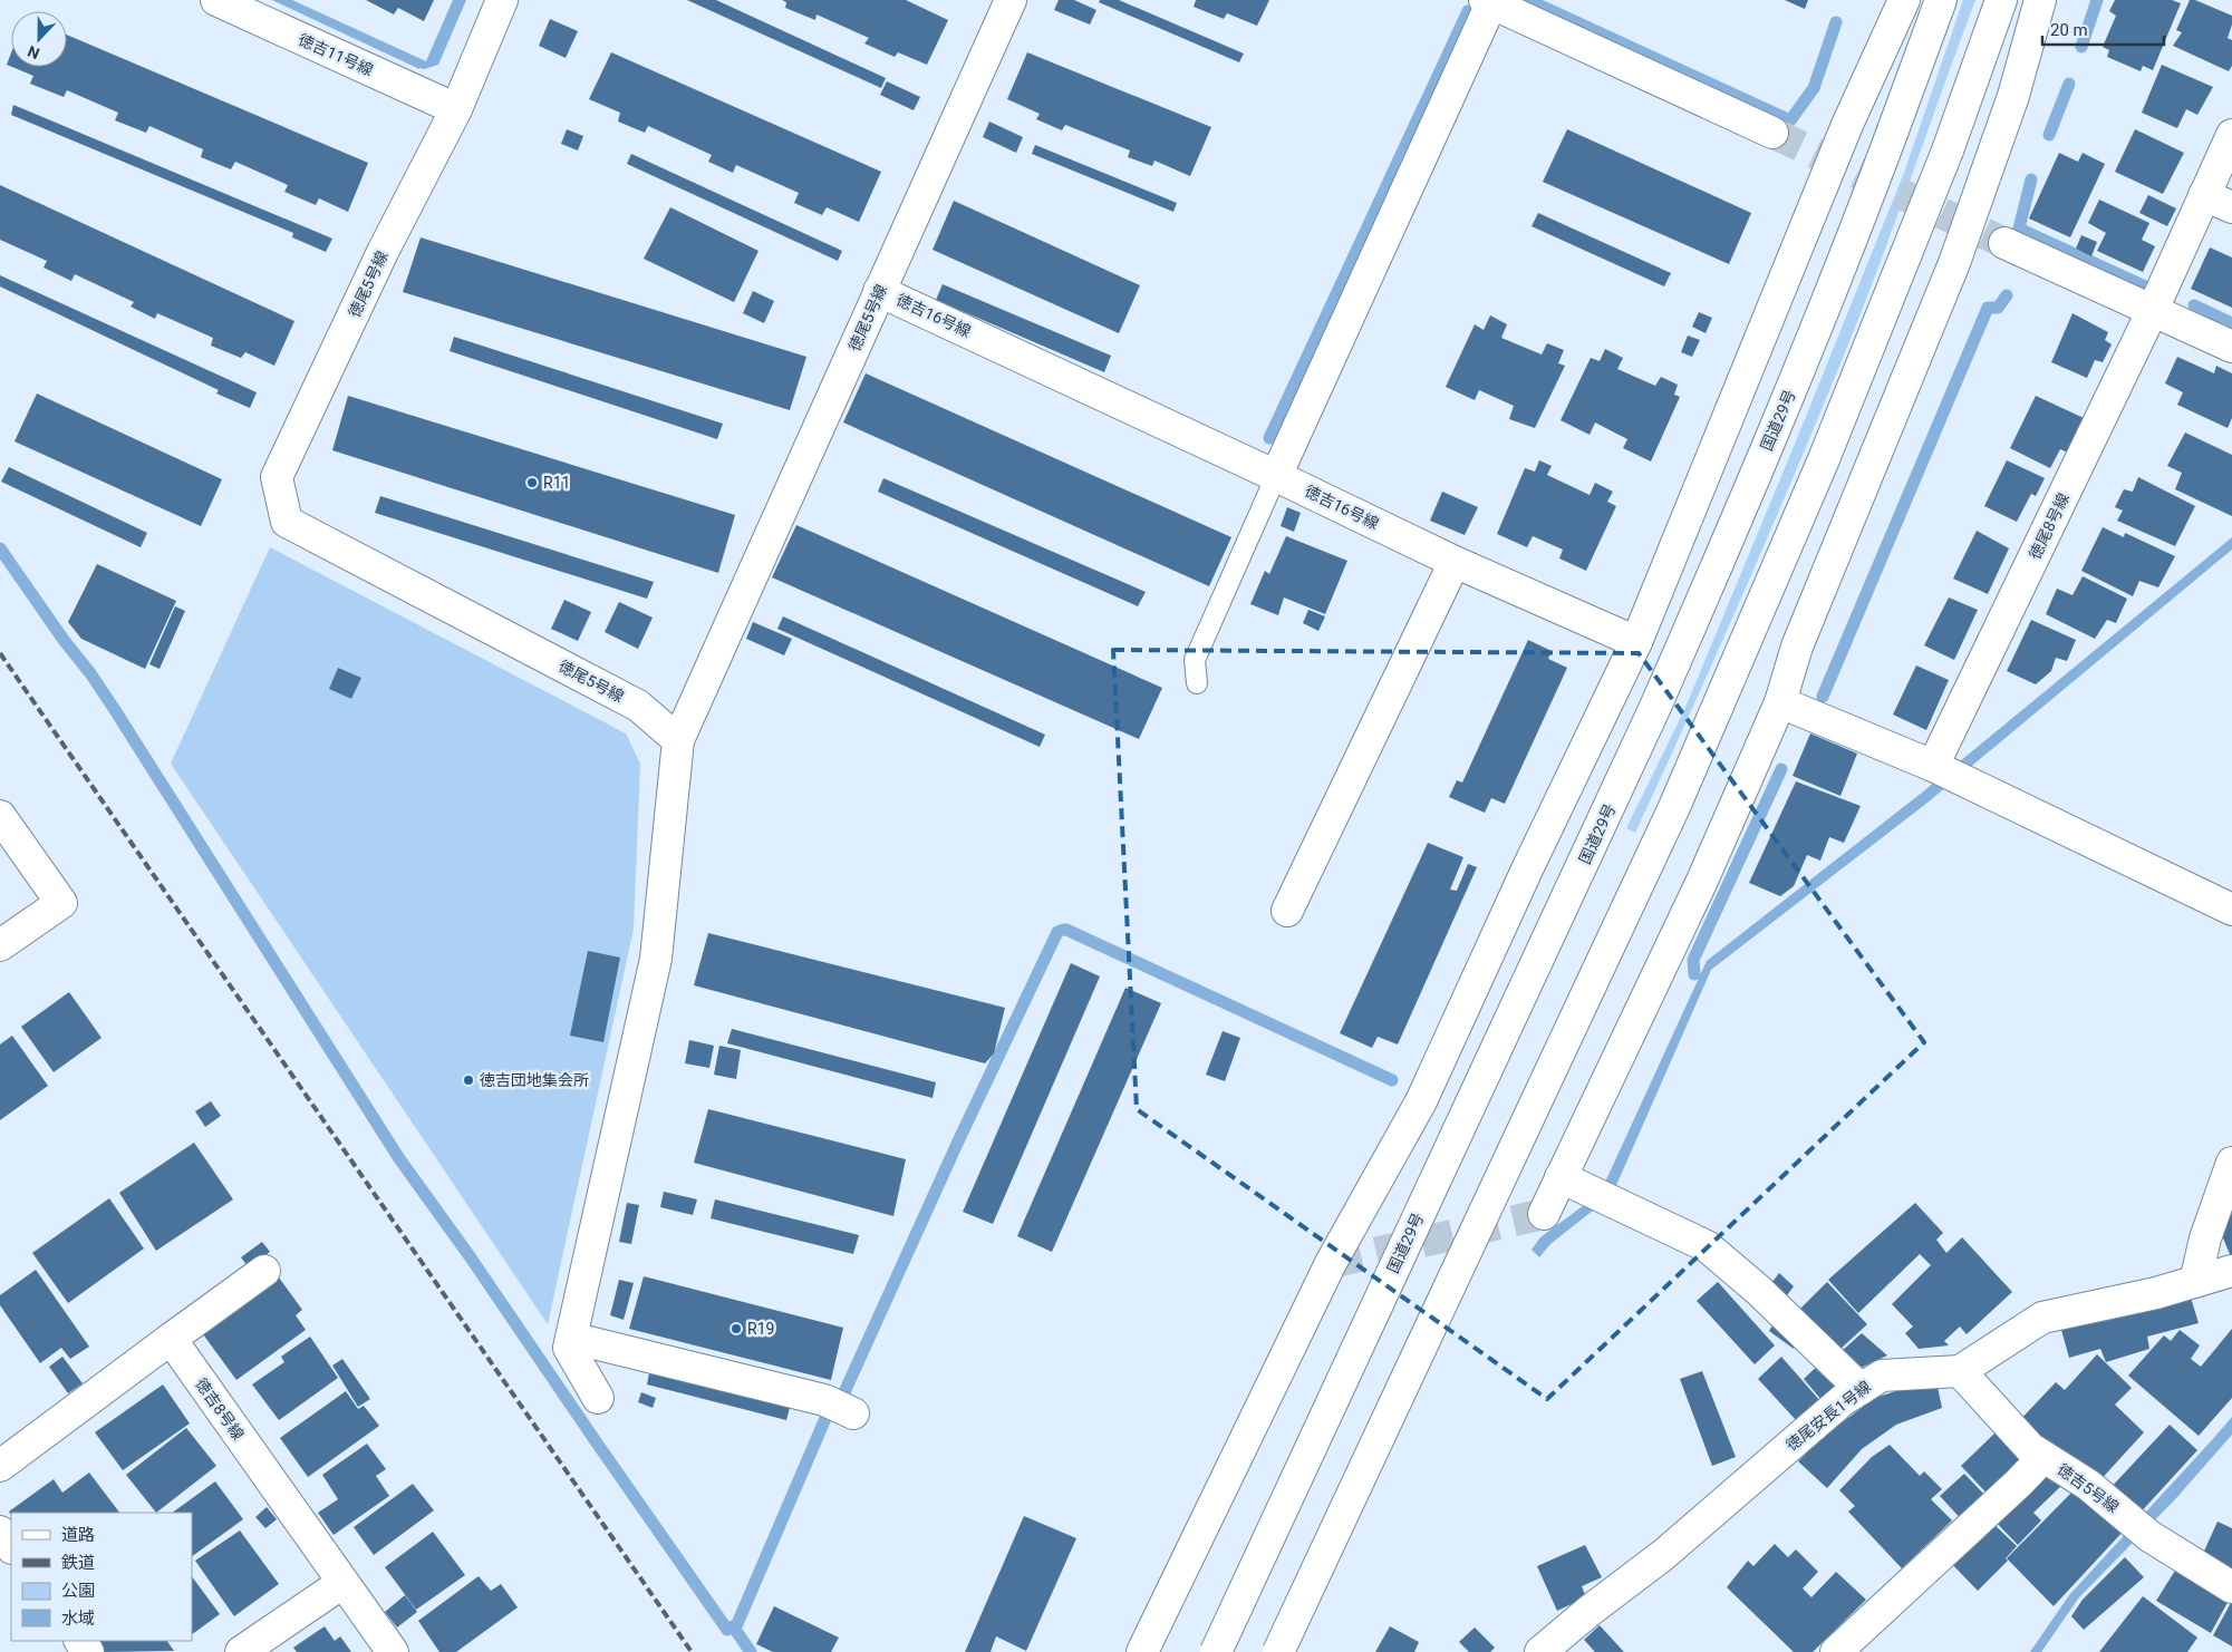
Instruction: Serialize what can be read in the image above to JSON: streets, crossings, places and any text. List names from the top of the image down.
{
  "streets": {
    "main road": [
      "徳吉11号線",
      "徳尾5号線",
      "徳吉16号線",
      "国道29号",
      "徳尾8号線",
      "徳吉8号線",
      "徳尾安長1号線",
      "徳吉5号線"
    ]
  },
  "crossings": [
    ["徳吉11号線", "徳尾5号線"],
    ["徳尾5号線", "徳吉16号線"],
    ["徳尾安長1号線", "徳吉5号線"]
  ],
  "places": ["R11", "徳吉団地集会所", "R19"],
  "legend": [
    "道路",
    "鉄道",
    "公園",
    "水域"
  ],
  "scale_bar": "20 m",
  "north": "bottom"
}
